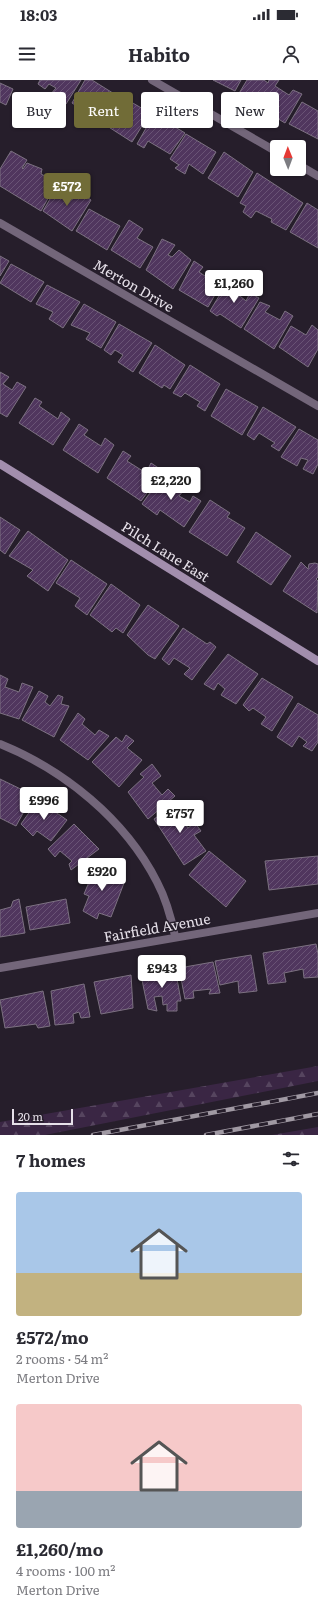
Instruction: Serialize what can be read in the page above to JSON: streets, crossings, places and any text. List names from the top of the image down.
{
  "streets": {
    "street": ["Merton Drive", "Pilch Lane East", "Fairfield Avenue"]
  },
  "scale_bar": "20 m",
  "north": "top",
  "page": {
    "status": "18:03",
    "header": "Habito",
    "chip": [
      "Buy",
      "Rent",
      "Filters",
      "New"
    ],
    "price": [
      "£572",
      "£1,260",
      "£2,220",
      "£996",
      "£757",
      "£920",
      "£943"
    ],
    "scale": "20 m",
    "heading": "7 homes",
    "list": [
      {
        "name": "£572/mo",
        "note": "2 rooms · 54 m² · Merton Drive"
      },
      {
        "name": "£1,260/mo",
        "note": "4 rooms · 100 m² · Merton Drive"
      }
    ]
  }
}
